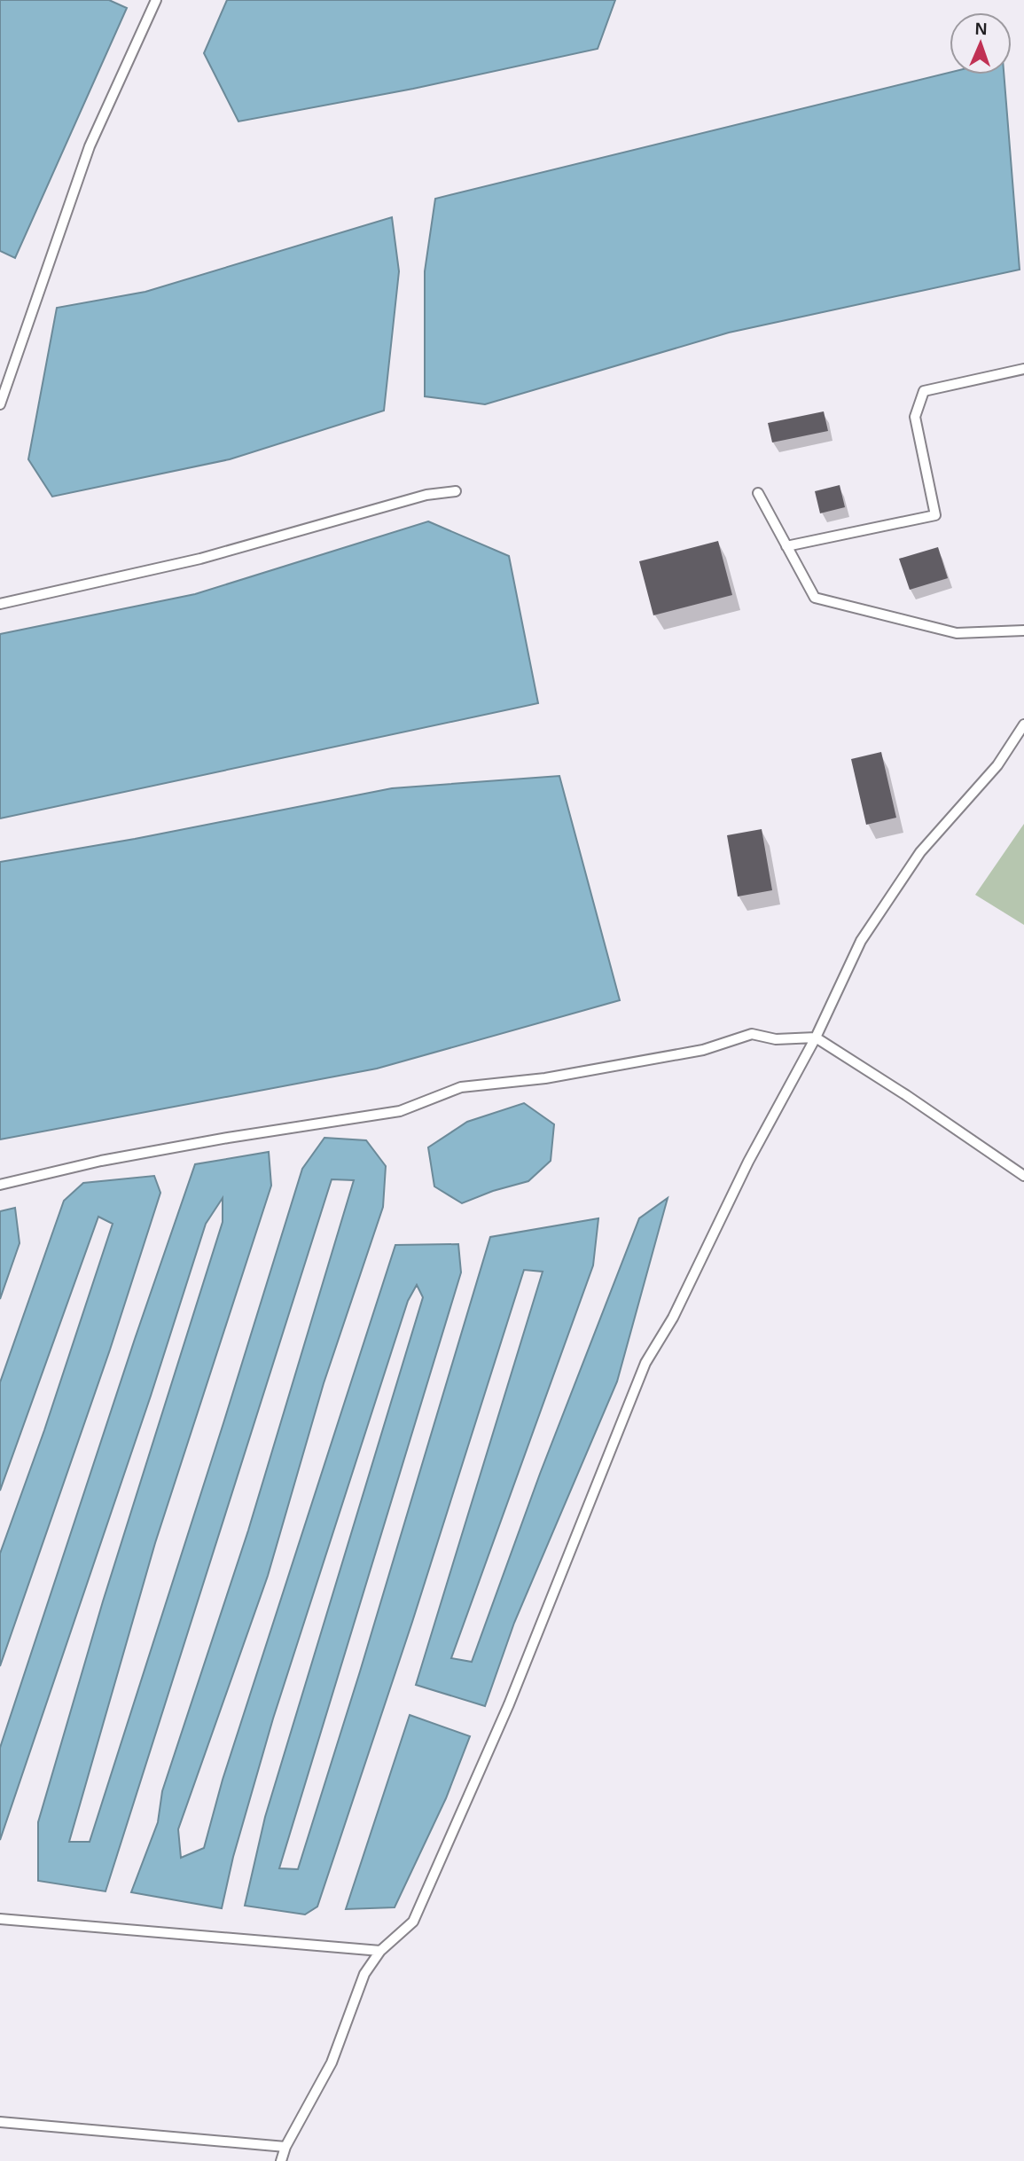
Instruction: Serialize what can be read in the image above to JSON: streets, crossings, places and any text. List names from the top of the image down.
{
  "north": "top"
}
